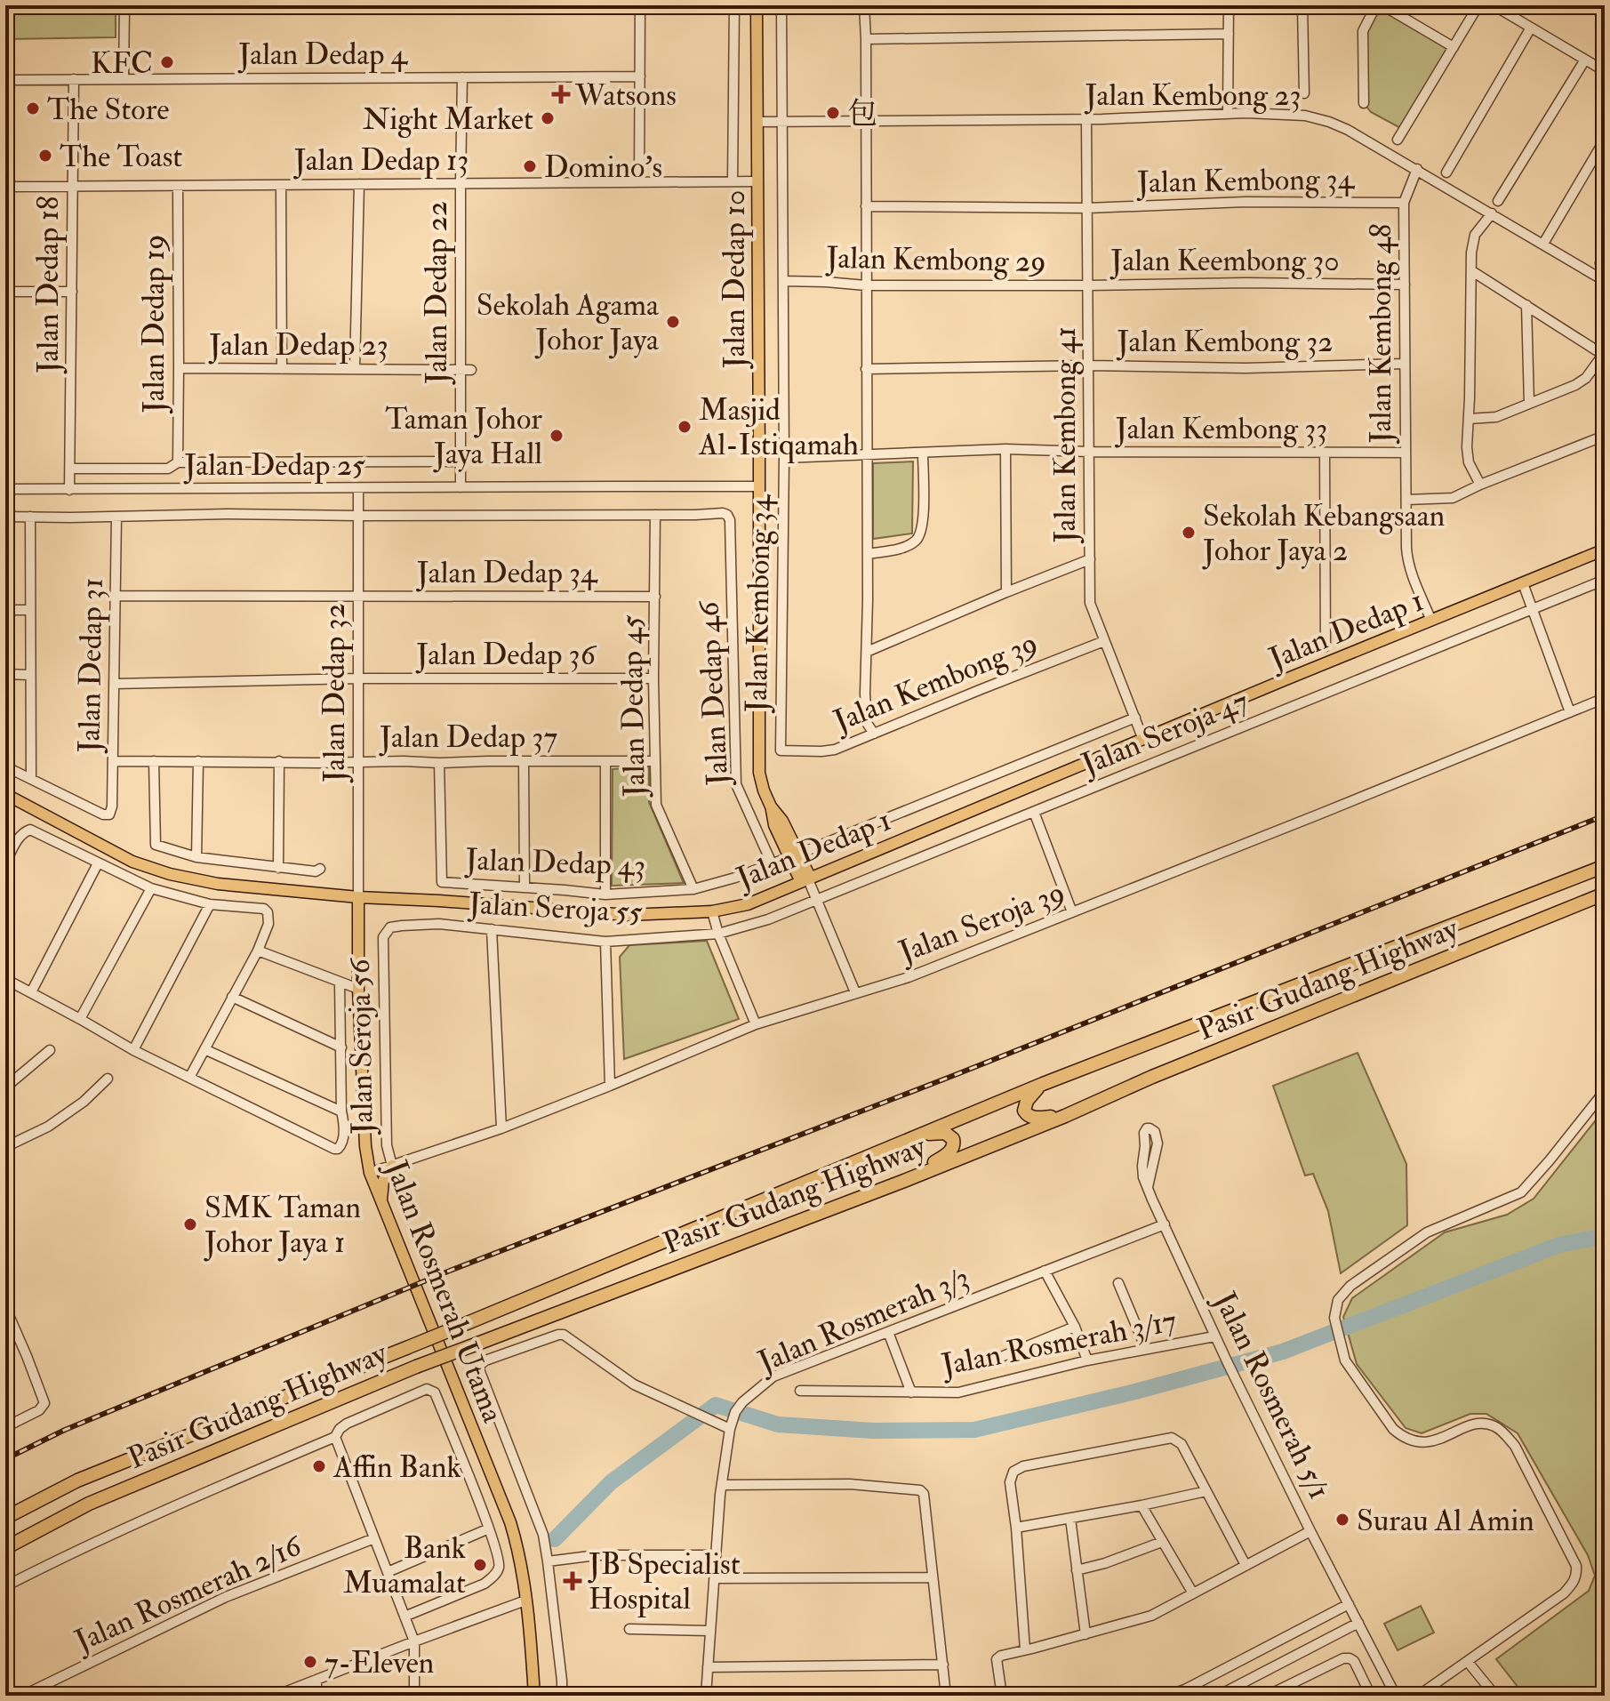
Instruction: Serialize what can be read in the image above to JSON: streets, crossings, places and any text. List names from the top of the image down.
{
  "streets": {
    "highway": ["Pasir Gudang Highway"],
    "main road": ["Jalan Dedap 10", "Jalan Dedap 1", "Jalan Rosmerah Utama"],
    "street": [
      "Jalan Dedap 4",
      "Jalan Kembong 23",
      "Jalan Dedap 13",
      "Jalan Kembong 34",
      "Jalan Kembong 29",
      "Jalan Keembong 30",
      "Jalan Dedap 18",
      "Jalan Dedap 22",
      "Jalan Dedap 19",
      "Jalan Kembong 48",
      "Jalan Kembong 32",
      "Jalan Dedap 23",
      "Jalan Kembong 33",
      "Jalan Kembong 41",
      "Jalan Dedap 25",
      "Jalan Dedap 34",
      "Jalan Dedap 36",
      "Jalan Dedap 31",
      "Jalan Kembong 39",
      "Jalan Dedap 32",
      "Jalan Dedap 46",
      "Jalan Dedap 45",
      "Jalan Seroja 47",
      "Jalan Dedap 37",
      "Jalan Dedap 43",
      "Jalan Seroja 55",
      "Jalan Seroja 39",
      "Jalan Seroja 56",
      "Jalan Rosmerah 3/3",
      "Jalan Rosmerah 3/17",
      "Jalan Rosmerah 5/1",
      "Jalan Rosmerah 2/16"
    ]
  },
  "crossings": [
    ["Jalan Dedap 4", "Jalan Dedap 18"],
    ["Jalan Dedap 4", "Jalan Dedap 22"],
    ["Jalan Kembong 23", "Jalan Kembong 34"],
    ["Jalan Kembong 23", "Jalan Dedap 10"],
    ["Jalan Kembong 23", "Jalan Kembong 48"],
    ["Jalan Kembong 23", "Jalan Kembong 41"],
    ["Jalan Dedap 13", "Jalan Dedap 10"],
    ["Jalan Dedap 13", "Jalan Dedap 18"],
    ["Jalan Dedap 13", "Jalan Dedap 22"],
    ["Jalan Dedap 13", "Jalan Dedap 19"],
    ["Jalan Kembong 34", "Jalan Kembong 29"],
    ["Jalan Kembong 34", "Jalan Kembong 48"],
    ["Jalan Kembong 34", "Jalan Kembong 33"],
    ["Jalan Kembong 34", "Jalan Kembong 41"],
    ["Jalan Kembong 34", "Jalan Kembong 39"],
    ["Jalan Kembong 29", "Jalan Keembong 30"],
    ["Jalan Kembong 29", "Jalan Kembong 41"],
    ["Jalan Keembong 30", "Jalan Kembong 48"],
    ["Jalan Keembong 30", "Jalan Kembong 41"],
    ["Jalan Dedap 10", "Jalan Dedap 25"],
    ["Jalan Dedap 10", "Jalan Dedap 1"],
    ["Jalan Dedap 10", "Jalan Dedap 43"],
    ["Jalan Dedap 18", "Jalan Dedap 25"],
    ["Jalan Dedap 22", "Jalan Dedap 23"],
    ["Jalan Dedap 22", "Jalan Dedap 25"],
    ["Jalan Dedap 19", "Jalan Dedap 23"],
    ["Jalan Kembong 48", "Jalan Kembong 32"],
    ["Jalan Kembong 48", "Jalan Kembong 33"],
    ["Jalan Kembong 48", "Jalan Dedap 1"],
    ["Jalan Kembong 32", "Jalan Kembong 41"],
    ["Jalan Kembong 33", "Jalan Kembong 41"],
    ["Jalan Kembong 41", "Jalan Dedap 1"],
    ["Jalan Kembong 41", "Jalan Kembong 39"],
    ["Jalan Kembong 41", "Jalan Dedap 43"],
    ["Jalan Dedap 25", "Jalan Dedap 32"],
    ["Jalan Dedap 34", "Jalan Dedap 31"],
    ["Jalan Dedap 34", "Jalan Dedap 32"],
    ["Jalan Dedap 34", "Jalan Dedap 45"],
    ["Jalan Dedap 1", "Jalan Dedap 32"],
    ["Jalan Dedap 1", "Jalan Rosmerah Utama"],
    ["Jalan Dedap 36", "Jalan Dedap 31"],
    ["Jalan Dedap 36", "Jalan Dedap 32"],
    ["Jalan Dedap 36", "Jalan Dedap 45"],
    ["Jalan Dedap 31", "Jalan Dedap 37"],
    ["Jalan Dedap 32", "Jalan Dedap 37"],
    ["Jalan Dedap 32", "Jalan Rosmerah Utama"],
    ["Jalan Dedap 46", "Jalan Dedap 45"],
    ["Jalan Dedap 46", "Jalan Dedap 43"],
    ["Jalan Dedap 45", "Jalan Dedap 37"],
    ["Jalan Dedap 45", "Jalan Dedap 43"],
    ["Jalan Seroja 47", "Jalan Seroja 55"],
    ["Jalan Dedap 37", "Jalan Dedap 43"],
    ["Jalan Seroja 55", "Jalan Seroja 56"],
    ["Jalan Seroja 39", "Jalan Seroja 56"],
    ["Jalan Seroja 39", "Jalan Rosmerah Utama"],
    ["Jalan Rosmerah 3/3", "Jalan Rosmerah 3/17"],
    ["Jalan Rosmerah 3/3", "Jalan Rosmerah 5/1"],
    ["Jalan Rosmerah 3/17", "Jalan Rosmerah 5/1"]
  ],
  "places": {
    "other": [
      "KFC",
      "The Store",
      "包",
      "Night Market",
      "The Toast",
      "Domino's",
      "Sekolah Agama Johor Jaya",
      "Masjid Al-Istiqamah",
      "Taman Johor Jaya Hall",
      "Sekolah Kebangsaan Johor Jaya 2",
      "SMK Taman Johor Jaya 1",
      "Affin Bank",
      "Surau Al Amin",
      "Bank Muamalat",
      "7-Eleven"
    ],
    "health": ["Watsons", "JB Specialist Hospital"]
  }
}
